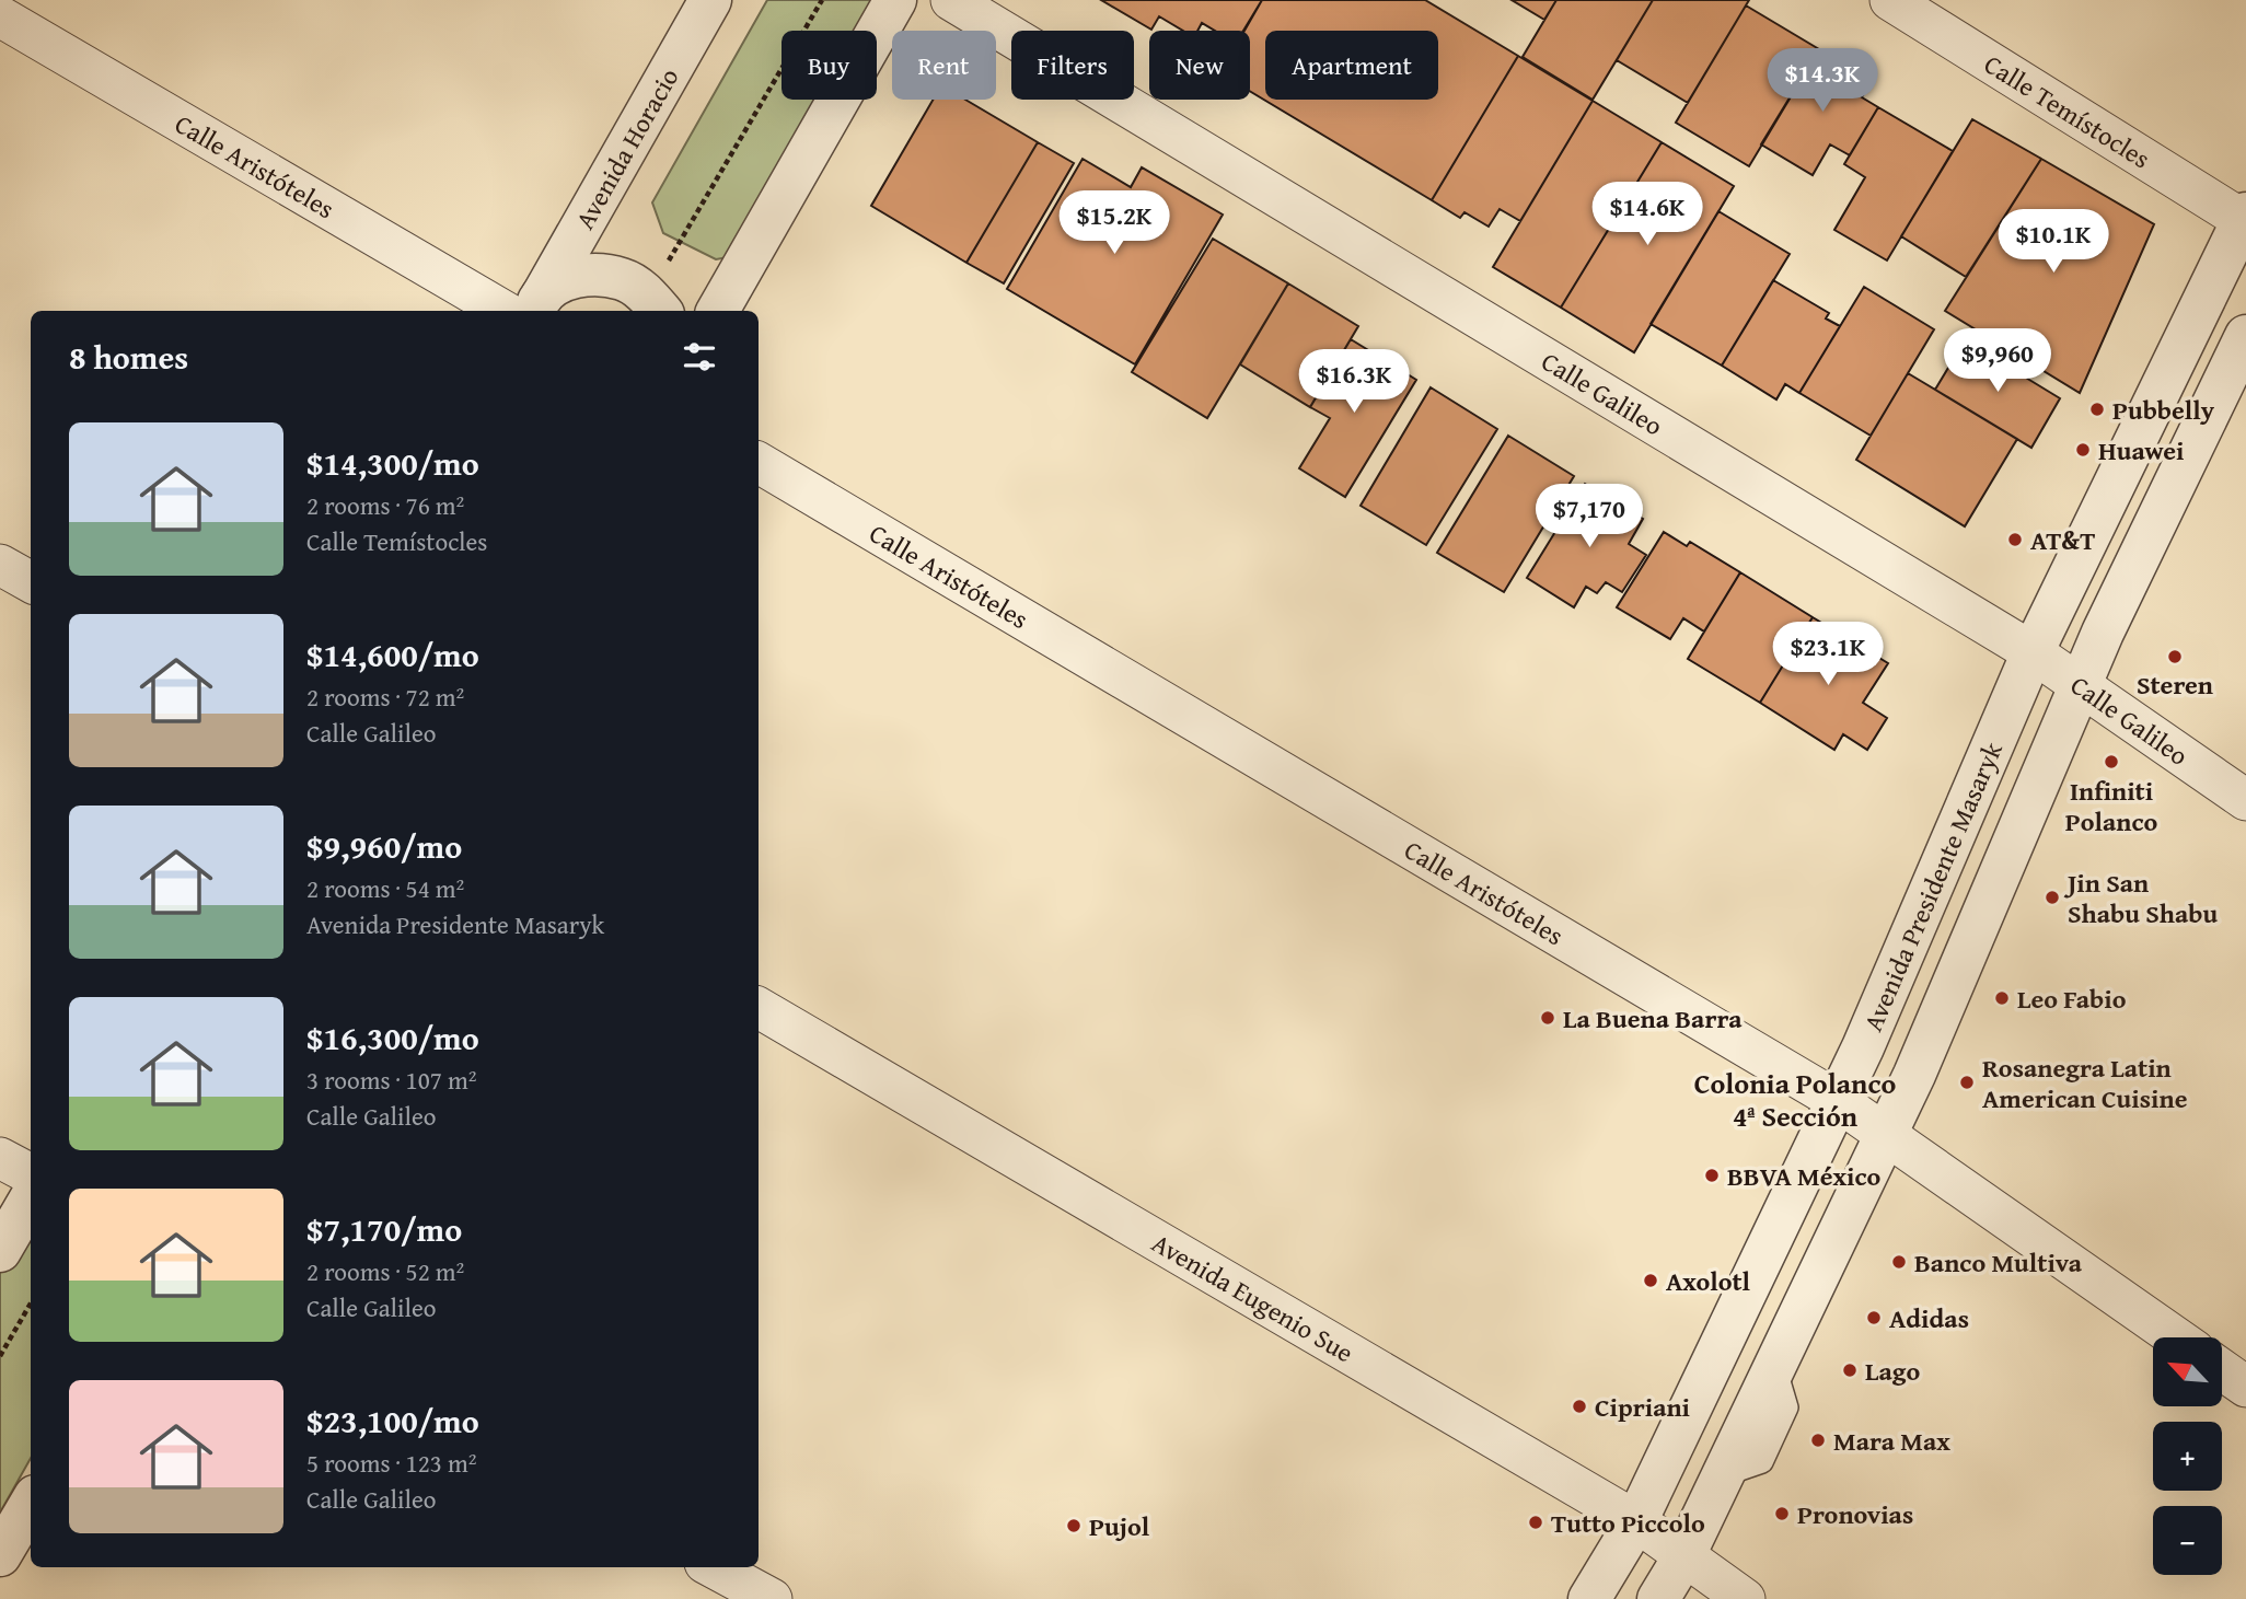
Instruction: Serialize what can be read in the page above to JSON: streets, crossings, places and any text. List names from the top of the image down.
{
  "streets": {
    "street": [
      "Calle Temístocles",
      "Avenida Horacio",
      "Calle Aristóteles",
      "Calle Galileo",
      "Avenida Presidente Masaryk",
      "Avenida Eugenio Sue"
    ]
  },
  "crossings": [
    ["Calle Temístocles", "Avenida Presidente Masaryk"],
    ["Avenida Horacio", "Calle Aristóteles"],
    ["Calle Aristóteles", "Avenida Presidente Masaryk"],
    ["Calle Galileo", "Avenida Presidente Masaryk"],
    ["Avenida Presidente Masaryk", "Avenida Eugenio Sue"]
  ],
  "districts": ["Colonia Polanco 4ª Sección"],
  "places": [
    "Pubbelly",
    "Huawei",
    "AT&T",
    "Steren",
    "Infiniti Polanco",
    "Jin San Shabu Shabu",
    "Leo Fabio",
    "La Buena Barra",
    "Rosanegra Latin American Cuisine",
    "BBVA México",
    "Banco Multiva",
    "Axolotl",
    "Adidas",
    "Lago",
    "Cipriani",
    "Mara Max",
    "Pronovias",
    "Tutto Piccolo",
    "Pujol"
  ],
  "north": "top left",
  "page": {
    "chip": [
      "Buy",
      "Rent",
      "Filters",
      "New",
      "Apartment"
    ],
    "price": [
      "$14.3K",
      "$14.6K",
      "$15.2K",
      "$10.1K",
      "$9,960",
      "$16.3K",
      "$7,170",
      "$23.1K"
    ],
    "heading": "8 homes",
    "list": [
      {
        "name": "$14,300/mo",
        "note": "2 rooms · 76 m² · Calle Temístocles"
      },
      {
        "name": "$14,600/mo",
        "note": "2 rooms · 72 m² · Calle Galileo"
      },
      {
        "name": "$9,960/mo",
        "note": "2 rooms · 54 m² · Avenida Presidente Masaryk"
      },
      {
        "name": "$16,300/mo",
        "note": "3 rooms · 107 m² · Calle Galileo"
      },
      {
        "name": "$7,170/mo",
        "note": "2 rooms · 52 m² · Calle Galileo"
      },
      {
        "name": "$23,100/mo",
        "note": "5 rooms · 123 m² · Calle Galileo"
      }
    ],
    "map_buttons": ["+", "−"]
  }
}
